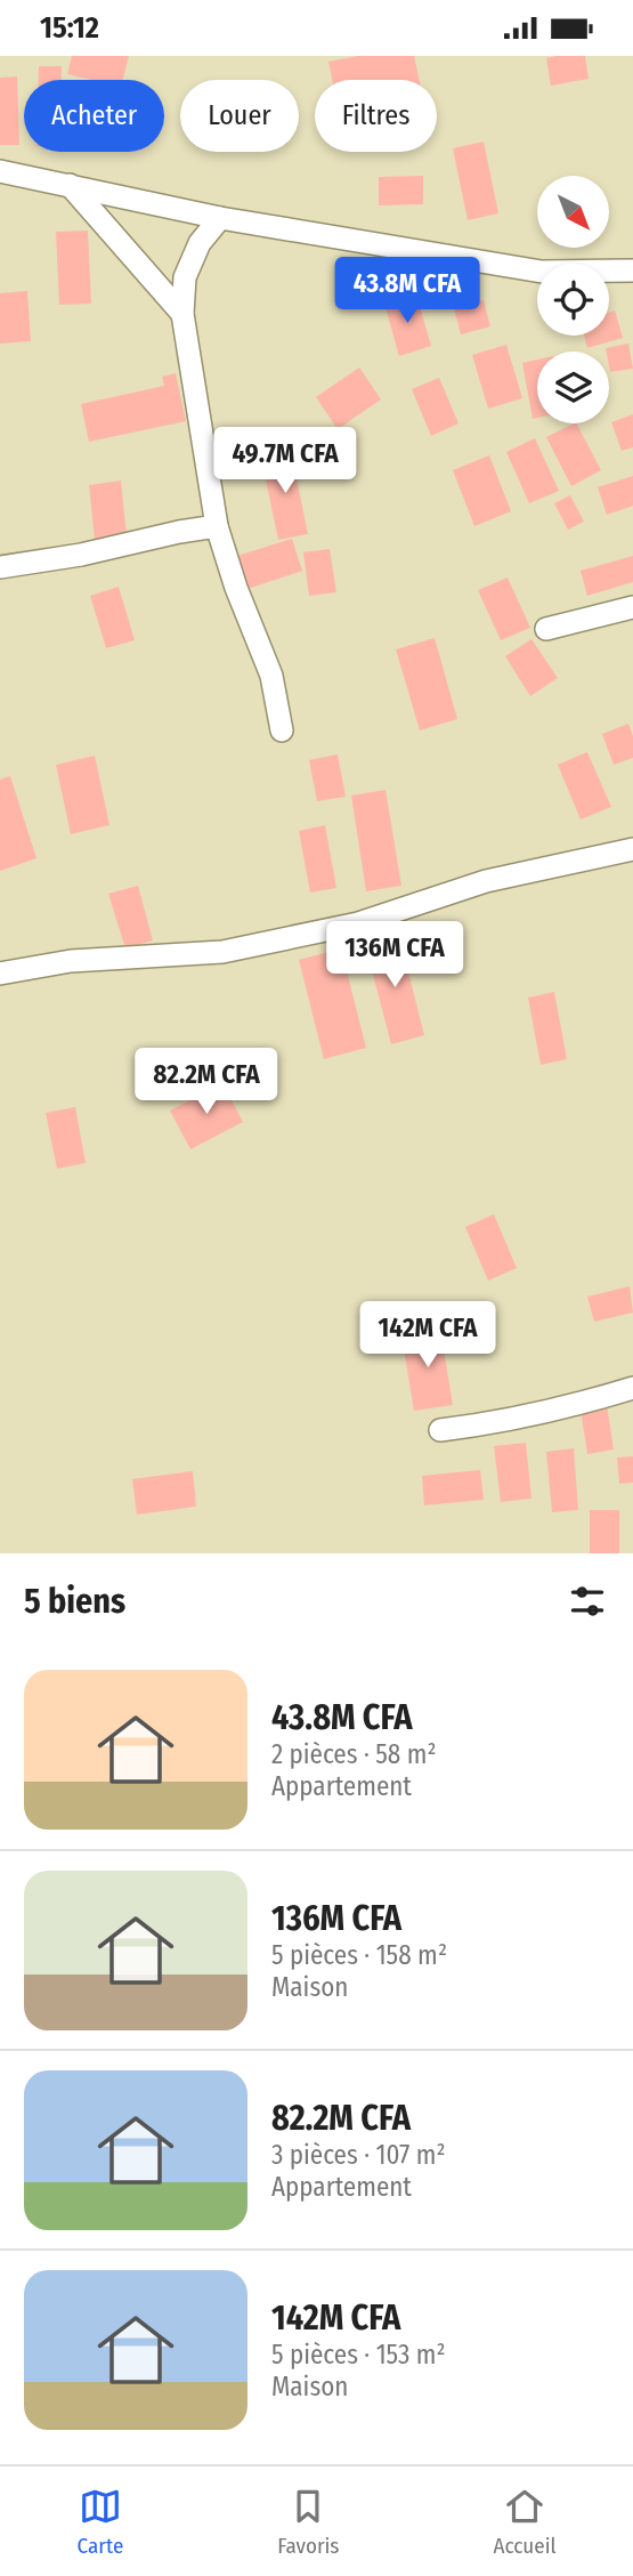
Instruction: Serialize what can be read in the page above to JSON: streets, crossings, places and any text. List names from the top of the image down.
{
  "north": "bottom right",
  "page": {
    "status": "15:12",
    "chip": ["Acheter", "Louer", "Filtres"],
    "price": [
      "43.8M CFA",
      "49.7M CFA",
      "136M CFA",
      "82.2M CFA",
      "142M CFA"
    ],
    "heading": "5 biens",
    "list": [
      {
        "name": "43.8M CFA",
        "note": "2 pièces · 58 m² · Appartement"
      },
      {
        "name": "136M CFA",
        "note": "5 pièces · 158 m² · Maison"
      },
      {
        "name": "82.2M CFA",
        "note": "3 pièces · 107 m² · Appartement"
      },
      {
        "name": "142M CFA",
        "note": "5 pièces · 153 m² · Maison"
      }
    ],
    "tabs": ["Carte", "Favoris", "Accueil"]
  }
}
